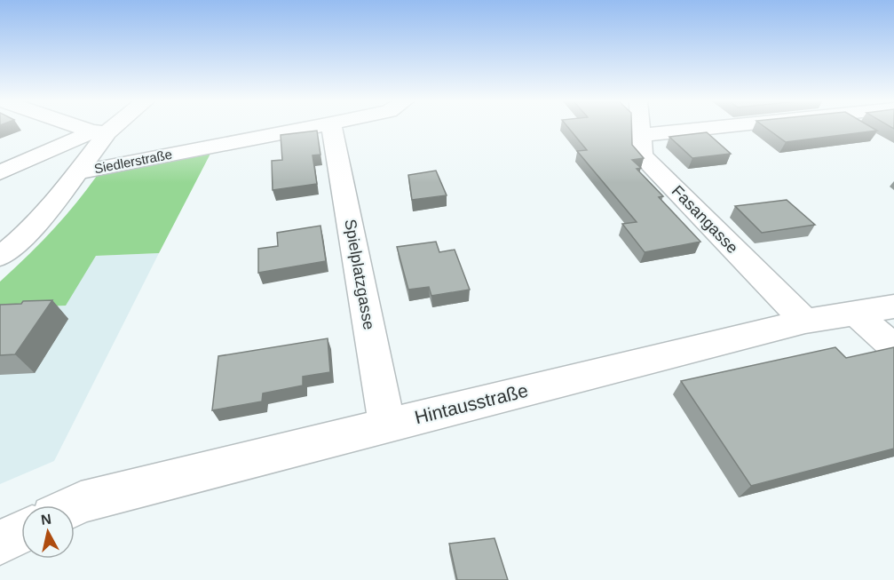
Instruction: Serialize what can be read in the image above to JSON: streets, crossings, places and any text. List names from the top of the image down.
{
  "streets": {
    "street": [
      "Siedlerstraße",
      "Fasangasse",
      "Spielplatzgasse",
      "Hintausstraße"
    ]
  },
  "crossings": [
    ["Fasangasse", "Hintausstraße"],
    ["Spielplatzgasse", "Hintausstraße"]
  ],
  "north": "top"
}
